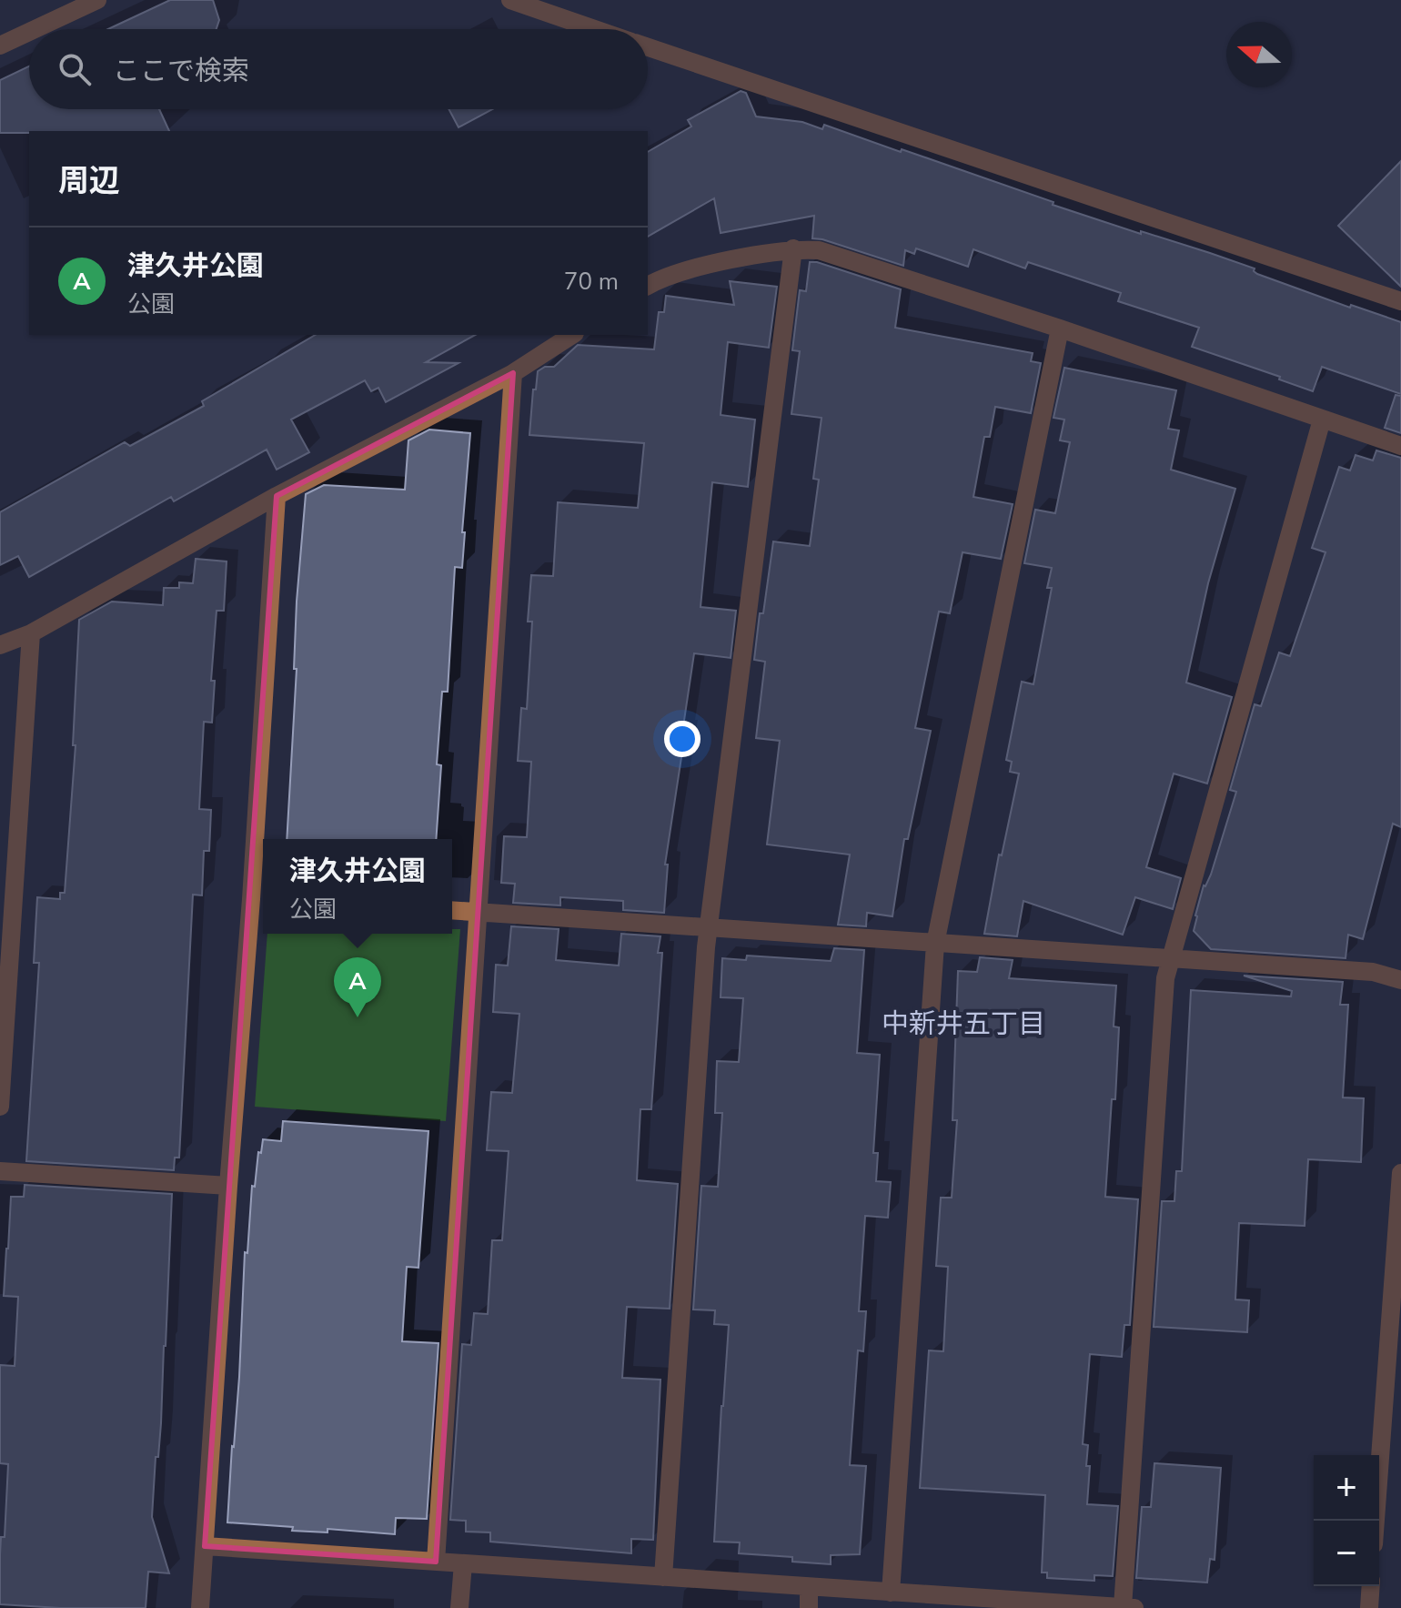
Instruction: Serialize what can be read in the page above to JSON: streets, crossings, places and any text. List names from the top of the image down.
{
  "districts": ["中新井五丁目"],
  "north": "left",
  "page": {
    "search": "ここで検索",
    "heading": "周辺",
    "list": [
      {
        "mark": "A",
        "name": "津久井公園",
        "note": "公園",
        "value": "70 m"
      }
    ],
    "popup": ["津久井公園", "公園"],
    "pins": "A",
    "map_buttons": ["+", "−"]
  }
}
